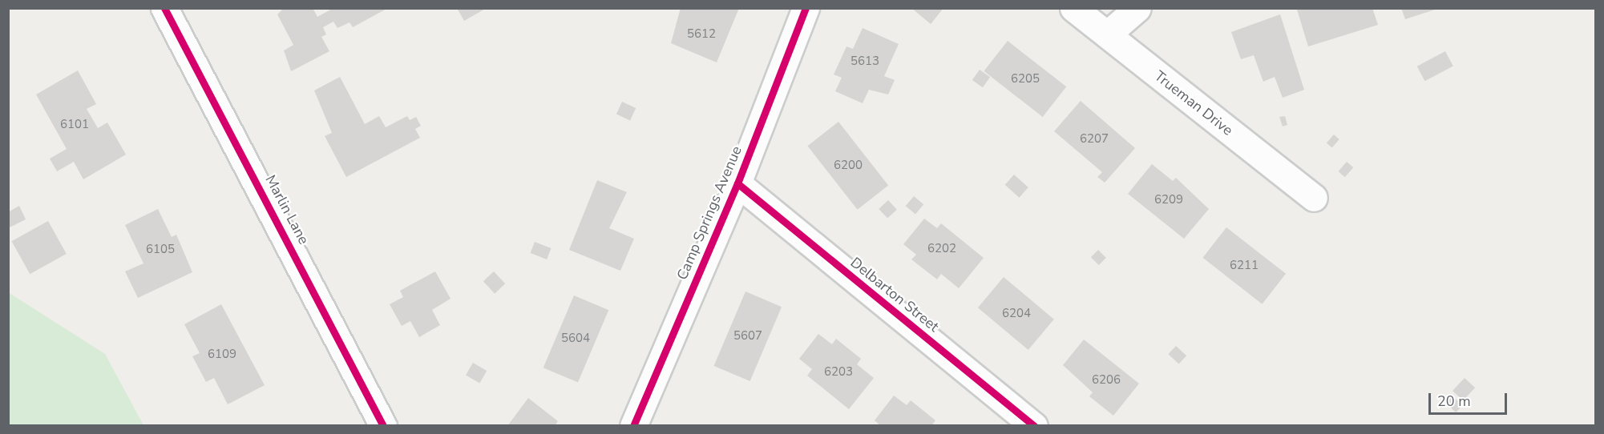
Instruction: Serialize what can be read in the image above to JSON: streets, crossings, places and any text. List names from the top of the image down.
{
  "streets": {
    "street": [
      "Trueman Drive",
      "Marlin Lane",
      "Camp Springs Avenue",
      "Delbarton Street"
    ]
  },
  "crossings": [
    ["Camp Springs Avenue", "Delbarton Street"]
  ],
  "house_numbers": [
    "5612",
    "5613",
    "6205",
    "6101",
    "6207",
    "6200",
    "6209",
    "6202",
    "6105",
    "6211",
    "6204",
    "5607",
    "5604",
    "6109",
    "6203",
    "6206"
  ],
  "scale_bar": "20 m"
}
